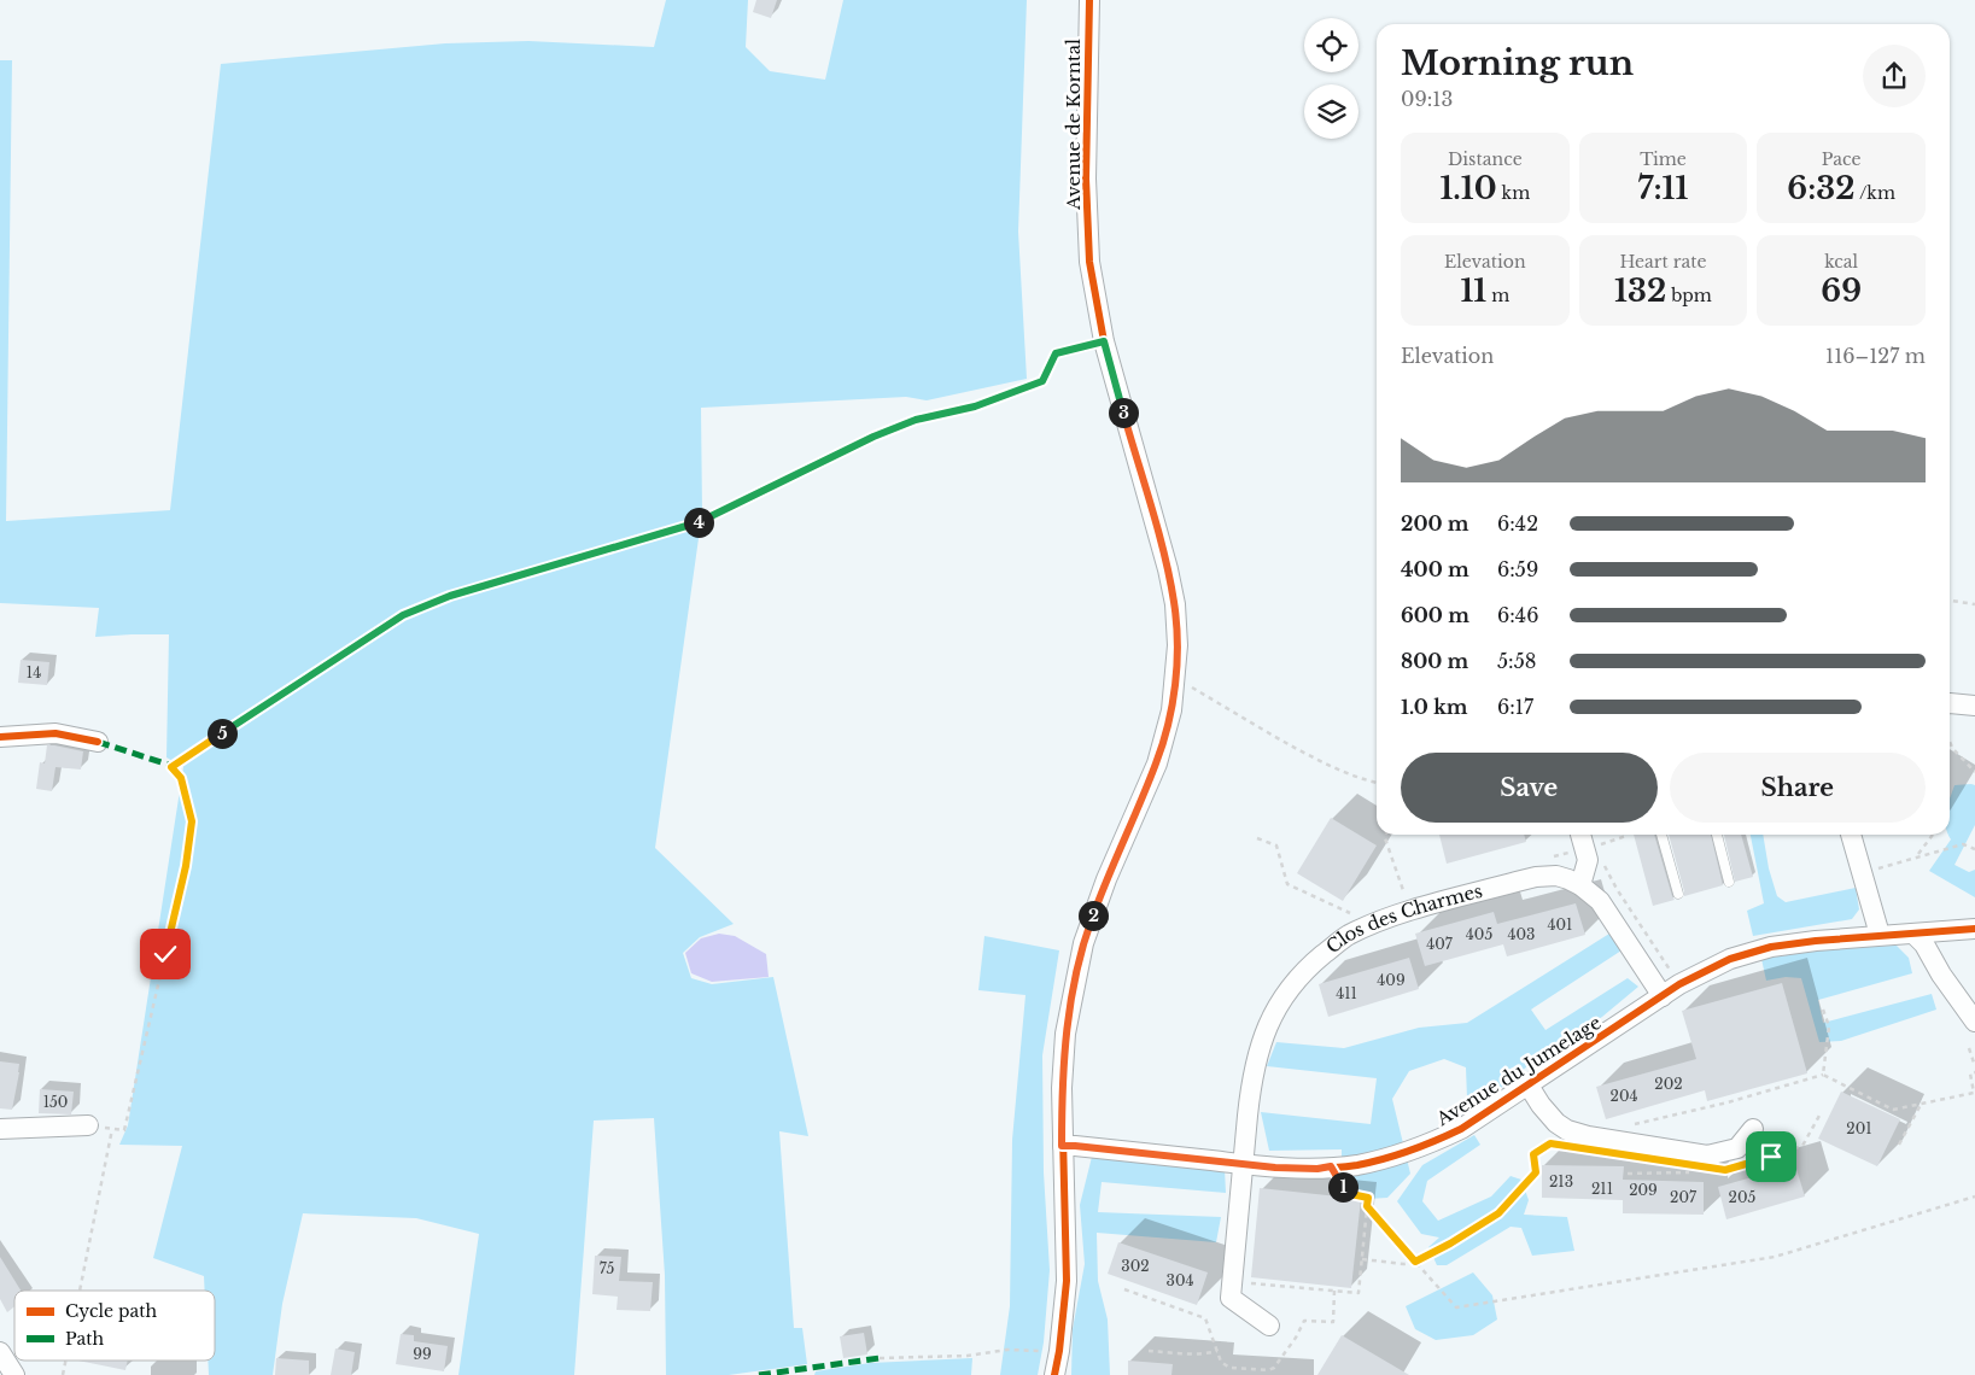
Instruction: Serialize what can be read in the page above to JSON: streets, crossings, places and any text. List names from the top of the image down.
{
  "streets": {
    "street": ["Avenue de Korntal", "Clos des Charmes", "Avenue du Jumelage"]
  },
  "crossings": [
    ["Avenue de Korntal", "Avenue du Jumelage"],
    ["Clos des Charmes", "Avenue du Jumelage"]
  ],
  "house_numbers": [
    "14",
    "401",
    "405",
    "403",
    "407",
    "409",
    "411",
    "202",
    "204",
    "150",
    "201",
    "213",
    "211",
    "209",
    "207",
    "205",
    "302",
    "75",
    "304",
    "99"
  ],
  "legend": ["Cycle path", "Path"],
  "page": {
    "heading": ["Morning run", "09:13"],
    "stats": [
      ["Distance", "1.10 km"],
      ["Time", "7:11"],
      ["Pace", "6:32 /km"],
      ["Elevation", "11 m"],
      ["Heart rate", "132 bpm"],
      ["kcal", "69"]
    ],
    "chart": ["Elevation", "116–127 m"],
    "pins": [
      "3",
      "4",
      "5",
      "2",
      "1"
    ],
    "list": [
      {
        "name": "200 m",
        "note": "6:42"
      },
      {
        "name": "400 m",
        "note": "6:59"
      },
      {
        "name": "600 m",
        "note": "6:46"
      },
      {
        "name": "800 m",
        "note": "5:58"
      },
      {
        "name": "1.0 km",
        "note": "6:17"
      }
    ],
    "buttons": ["Save", "Share"]
  }
}
